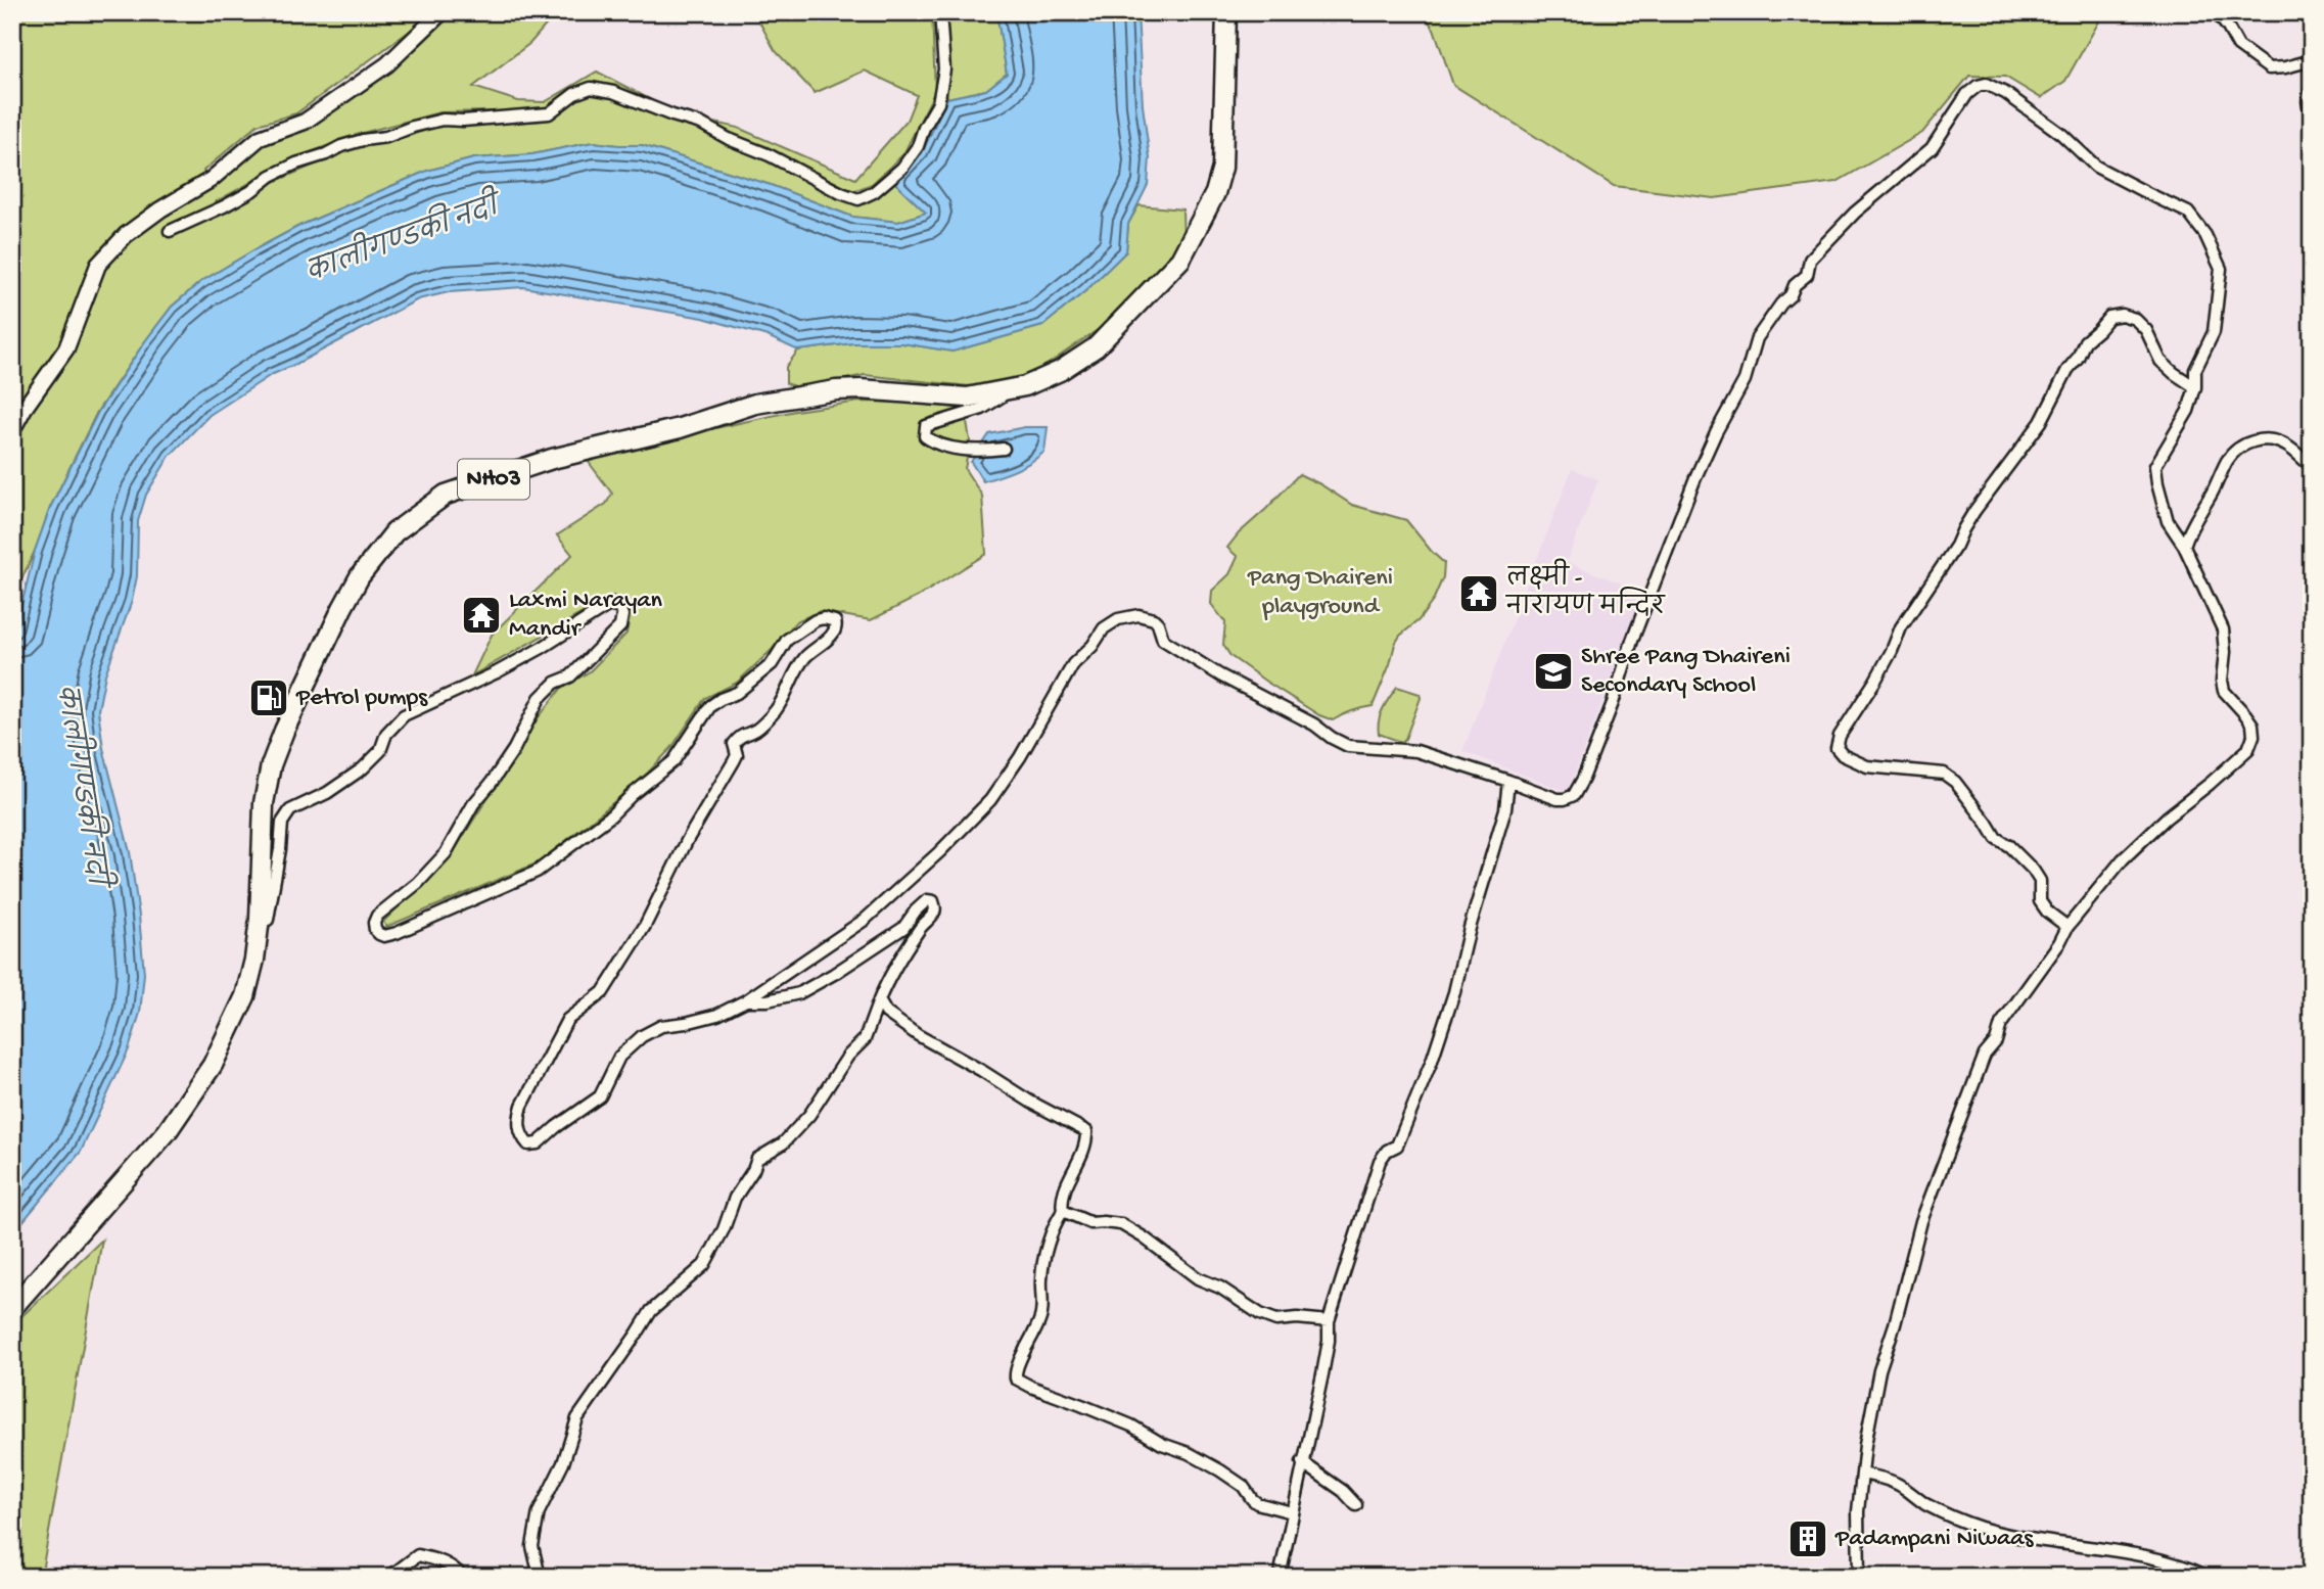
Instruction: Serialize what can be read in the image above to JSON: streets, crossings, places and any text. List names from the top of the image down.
{
  "streets": {
    "highway": ["NH03"]
  },
  "water": ["कालीगण्डकी नदी"],
  "parks": ["Pang Dhaireni playground"],
  "places": {
    "temple": ["लक्ष्मी - नारायण मन्दिर", "Laxmi Narayan Mandir"],
    "school or university": ["Shree Pang Dhaireni Secondary School"],
    "fuel station": ["Petrol pumps"],
    "building": ["Padampani Niwaas"]
  }
}
